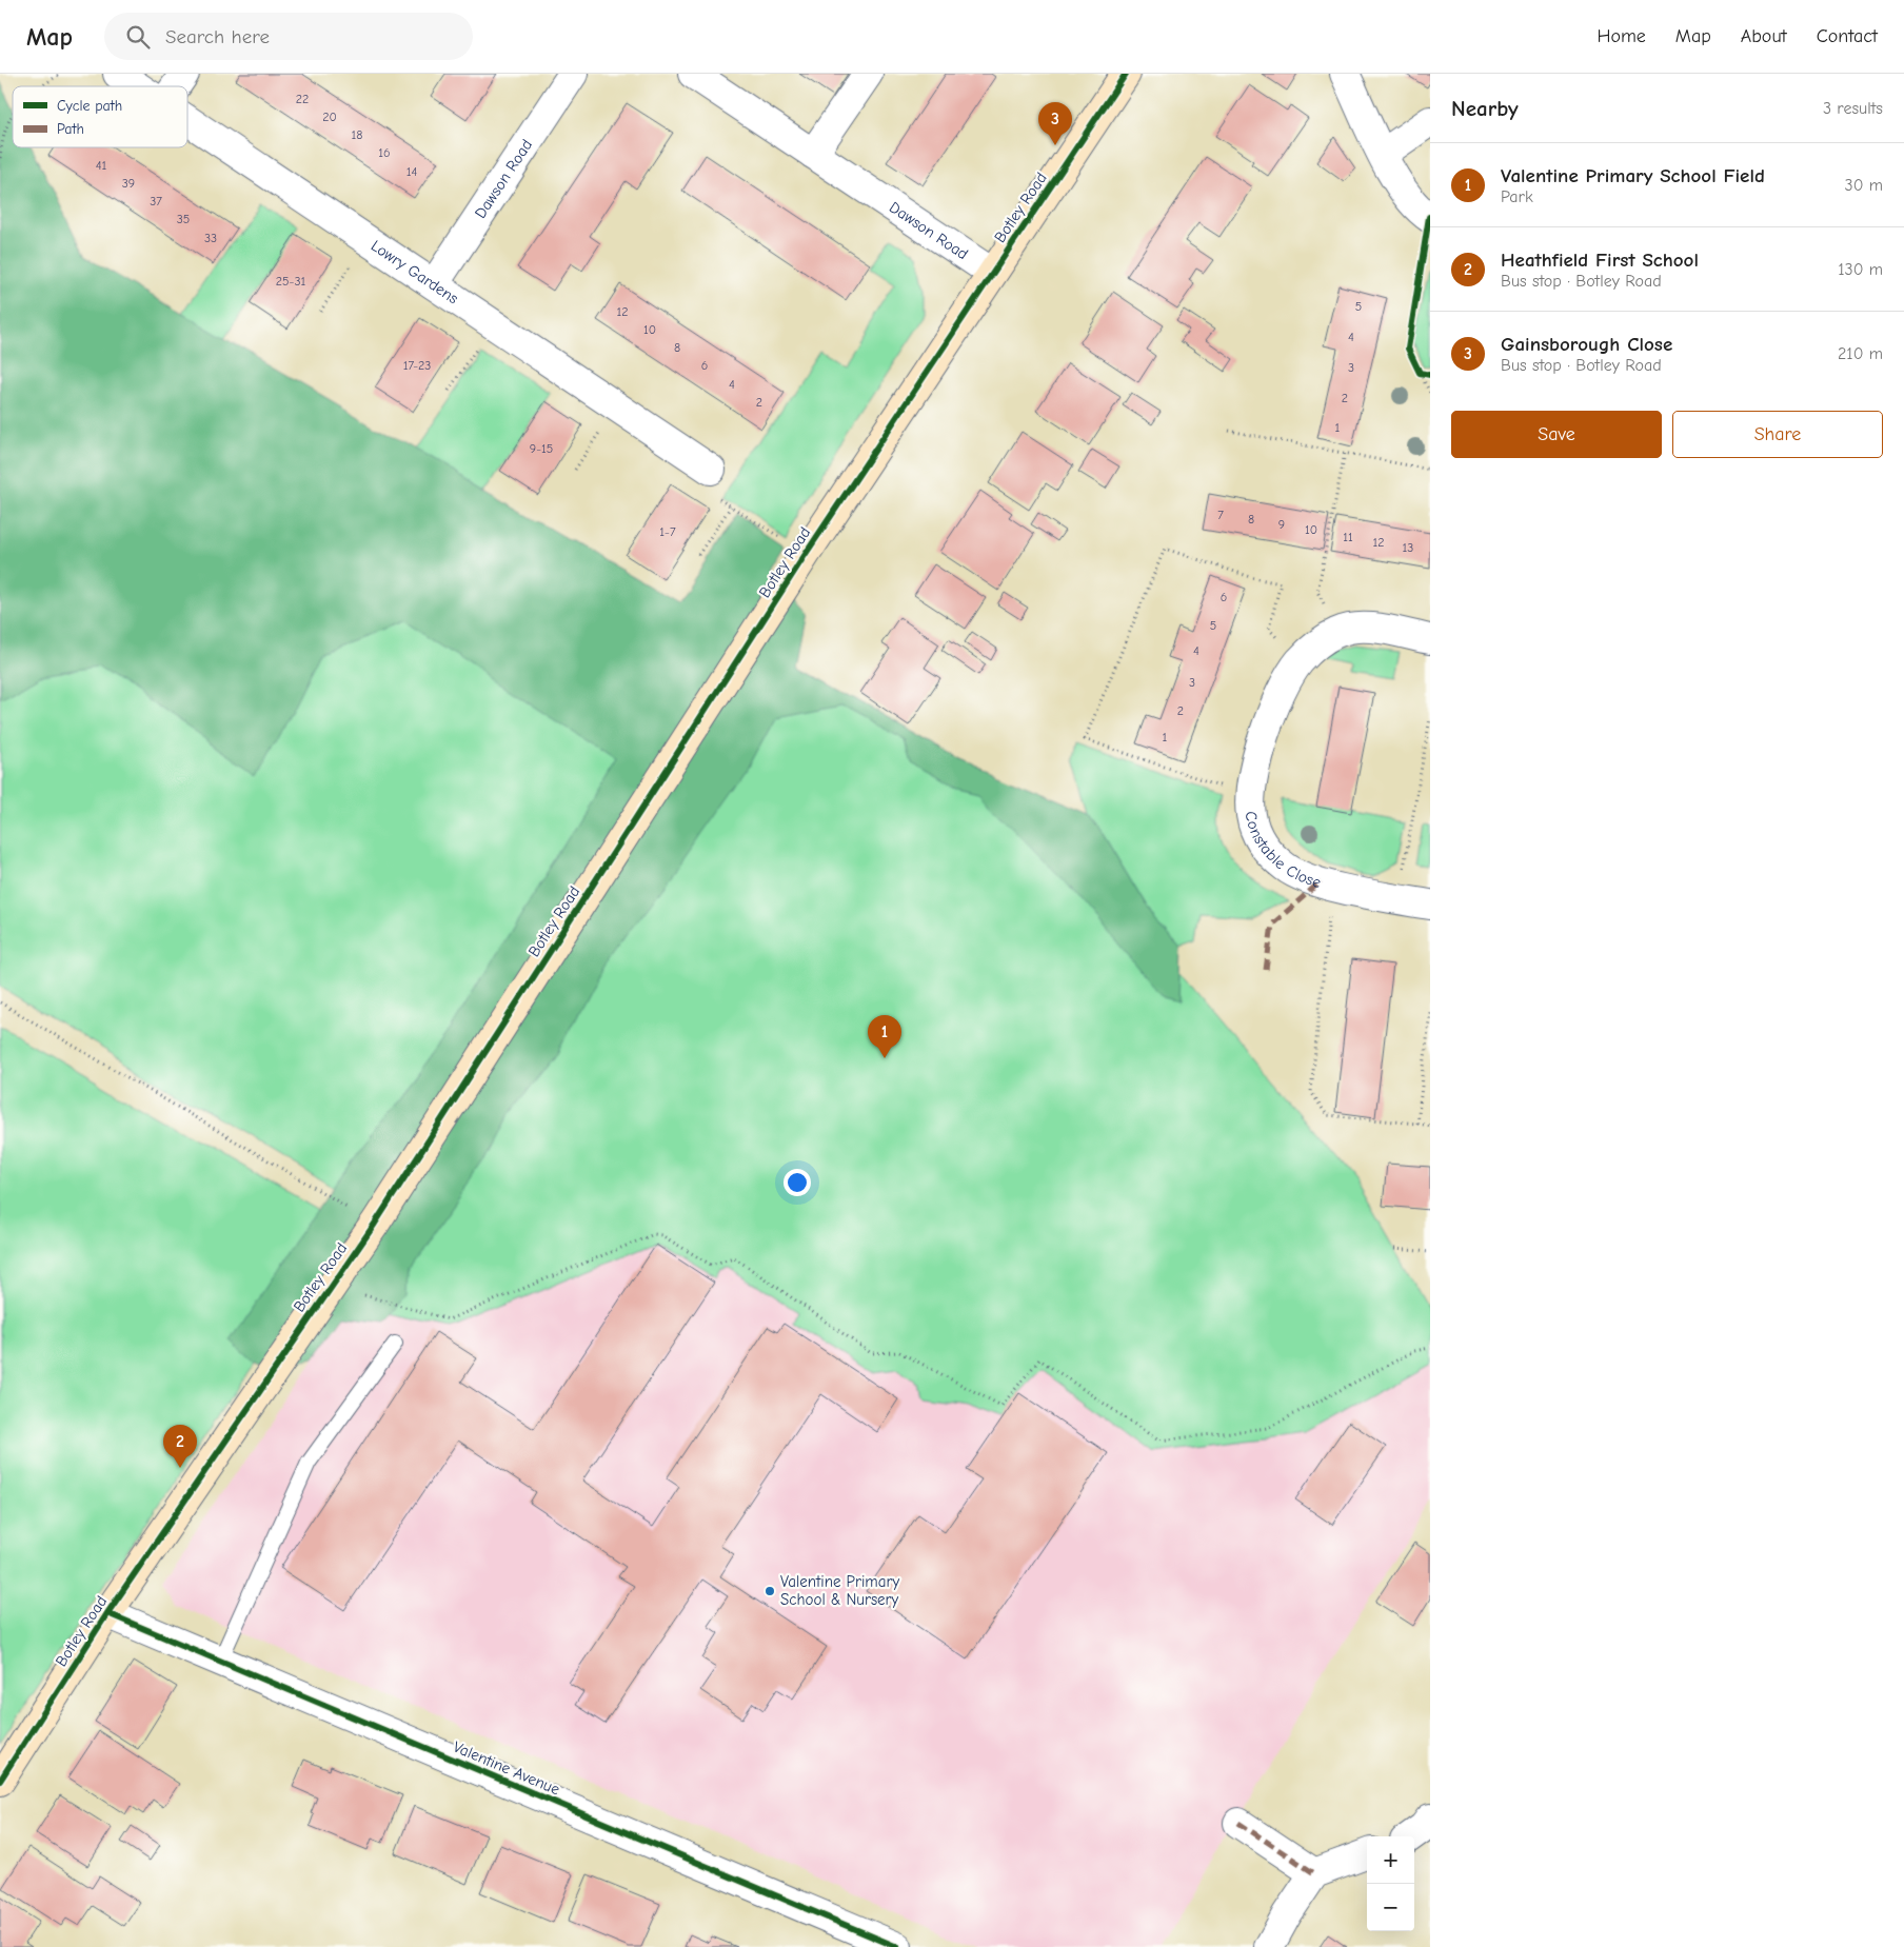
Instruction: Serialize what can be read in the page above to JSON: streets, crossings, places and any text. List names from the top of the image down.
{
  "streets": {
    "main road": ["Botley Road"],
    "street": [
      "Dawson Road",
      "Lowry Gardens",
      "Constable Close",
      "Valentine Avenue"
    ]
  },
  "crossings": [
    ["Dawson Road", "Botley Road"],
    ["Dawson Road", "Lowry Gardens"],
    ["Botley Road", "Valentine Avenue"]
  ],
  "places": ["Valentine Primary School & Nursery"],
  "house_numbers": [
    "22",
    "20",
    "18",
    "16",
    "41",
    "14",
    "39",
    "37",
    "35",
    "33",
    "25-31",
    "5",
    "12",
    "10",
    "4",
    "8",
    "17-23",
    "6",
    "3",
    "4",
    "2",
    "2",
    "1",
    "9-15",
    "7",
    "8",
    "9",
    "10",
    "1-7",
    "11",
    "12",
    "13",
    "6",
    "5",
    "4",
    "3",
    "2",
    "1"
  ],
  "legend": ["Cycle path", "Path"],
  "page": {
    "header": "Map",
    "search": "Search here",
    "nav": [
      "Home",
      "Map",
      "About",
      "Contact"
    ],
    "heading": ["Nearby", "3 results"],
    "pins": ["3", "1", "2"],
    "list": [
      {
        "mark": "1",
        "name": "Valentine Primary School Field",
        "note": "Park",
        "value": "30 m"
      },
      {
        "mark": "2",
        "name": "Heathfield First School",
        "note": "Bus stop · Botley Road",
        "value": "130 m"
      },
      {
        "mark": "3",
        "name": "Gainsborough Close",
        "note": "Bus stop · Botley Road",
        "value": "210 m"
      }
    ],
    "buttons": ["Save", "Share"],
    "map_buttons": ["+", "−"]
  }
}
